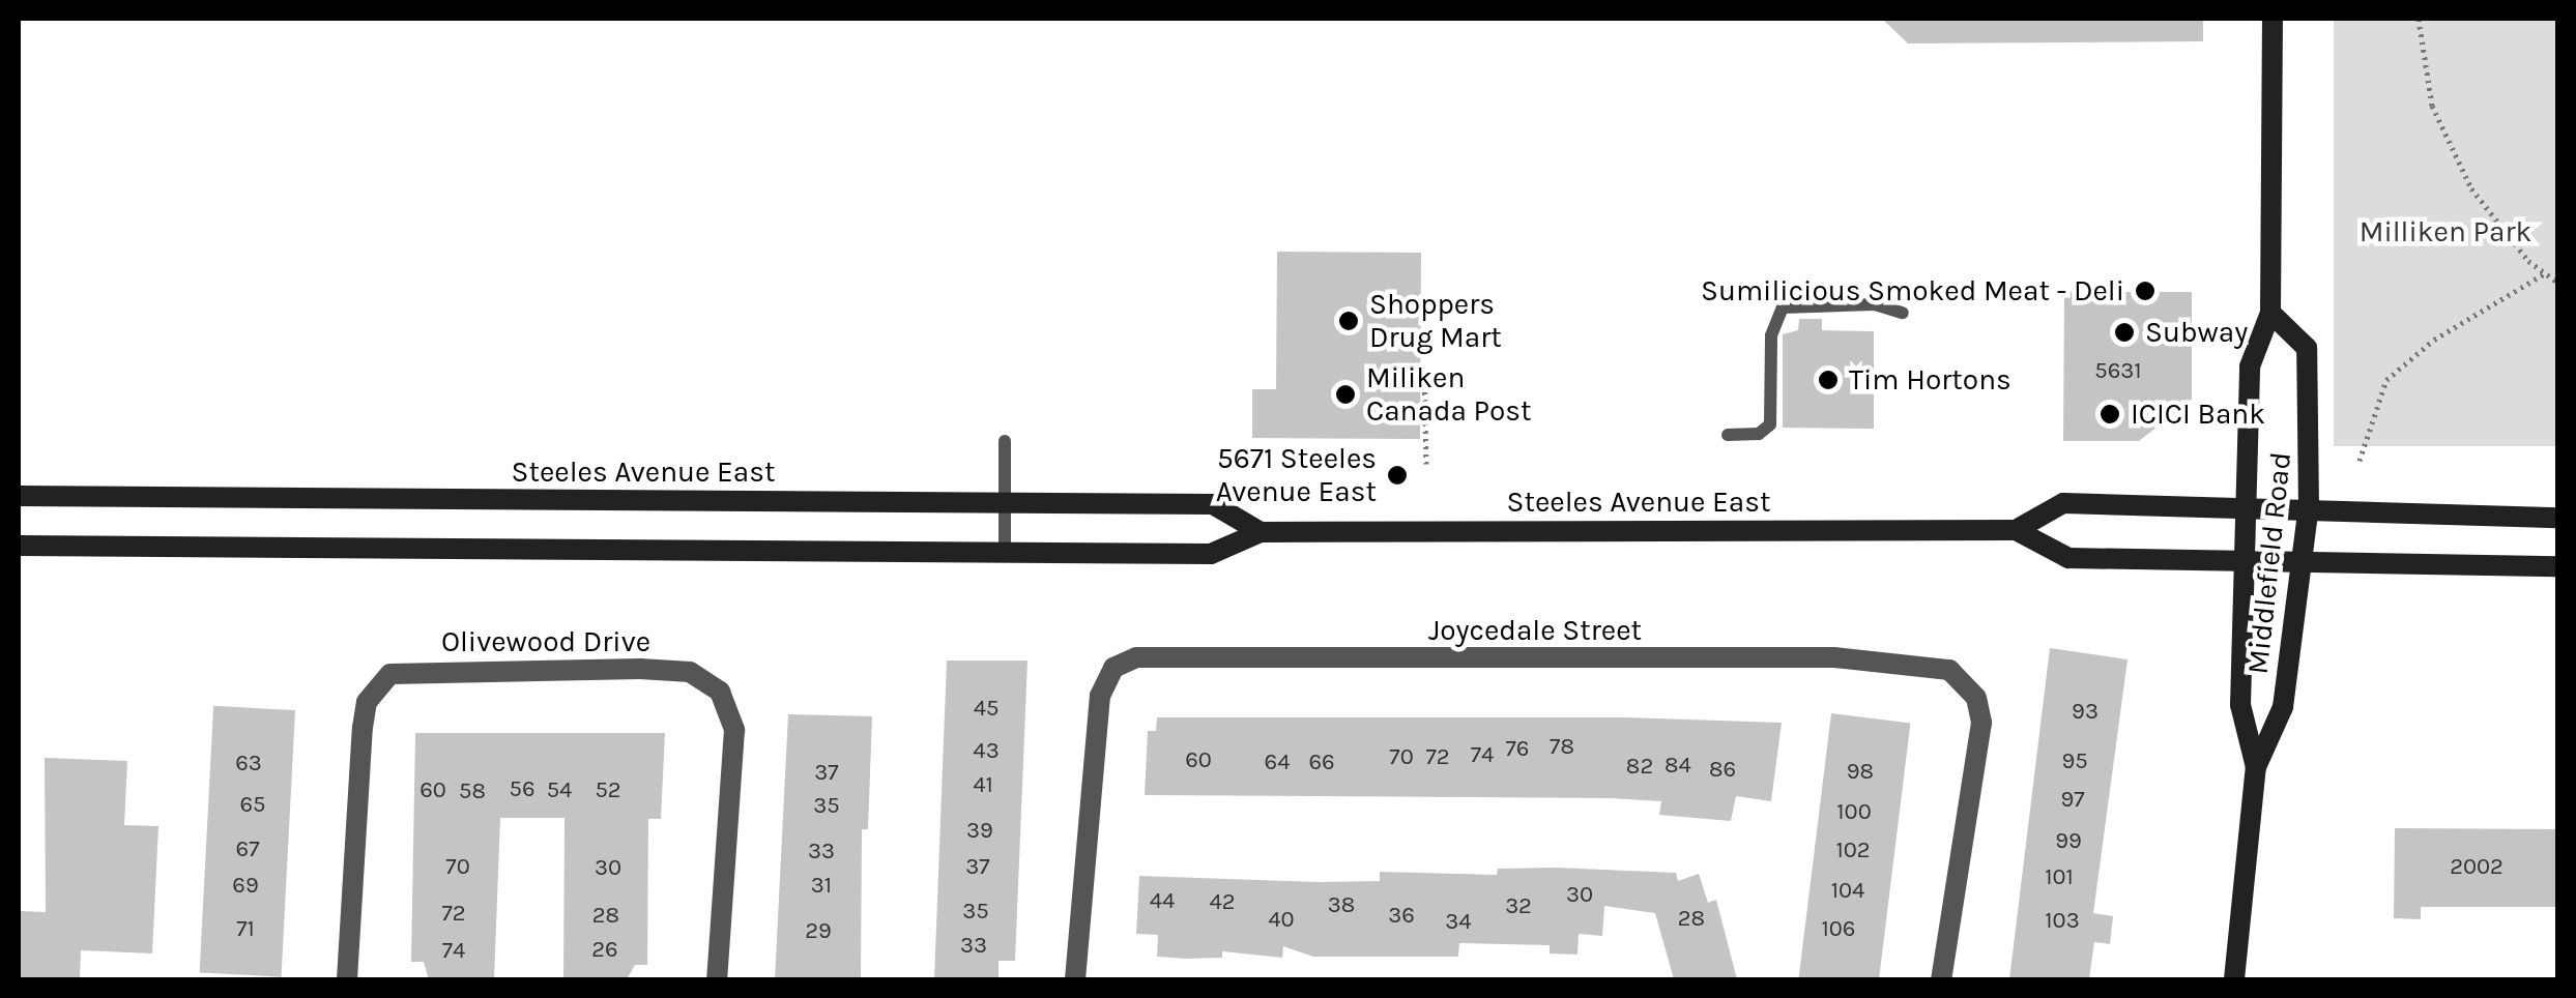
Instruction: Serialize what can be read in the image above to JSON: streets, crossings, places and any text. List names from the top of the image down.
{
  "streets": {
    "main road": ["Steeles Avenue East", "Middlefield Road"],
    "street": ["Joycedale Street", "Olivewood Drive"]
  },
  "crossings": [
    ["Steeles Avenue East", "Middlefield Road"]
  ],
  "parks": ["Milliken Park"],
  "places": [
    "Sumilicious Smoked Meat - Deli",
    "Shoppers Drug Mart",
    "Subway",
    "Tim Hortons",
    "Miliken Canada Post",
    "ICICI Bank",
    "5671 Steeles Avenue East"
  ],
  "house_numbers": [
    "5631",
    "45",
    "93",
    "78",
    "76",
    "43",
    "74",
    "70",
    "72",
    "60",
    "95",
    "64",
    "66",
    "63",
    "84",
    "82",
    "86",
    "98",
    "37",
    "41",
    "56",
    "60",
    "54",
    "52",
    "58",
    "97",
    "65",
    "35",
    "100",
    "39",
    "99",
    "67",
    "102",
    "33",
    "70",
    "37",
    "2002",
    "30",
    "101",
    "69",
    "31",
    "104",
    "30",
    "44",
    "42",
    "38",
    "32",
    "35",
    "72",
    "28",
    "36",
    "28",
    "40",
    "103",
    "34",
    "71",
    "106",
    "29",
    "33",
    "26",
    "74"
  ]
}
